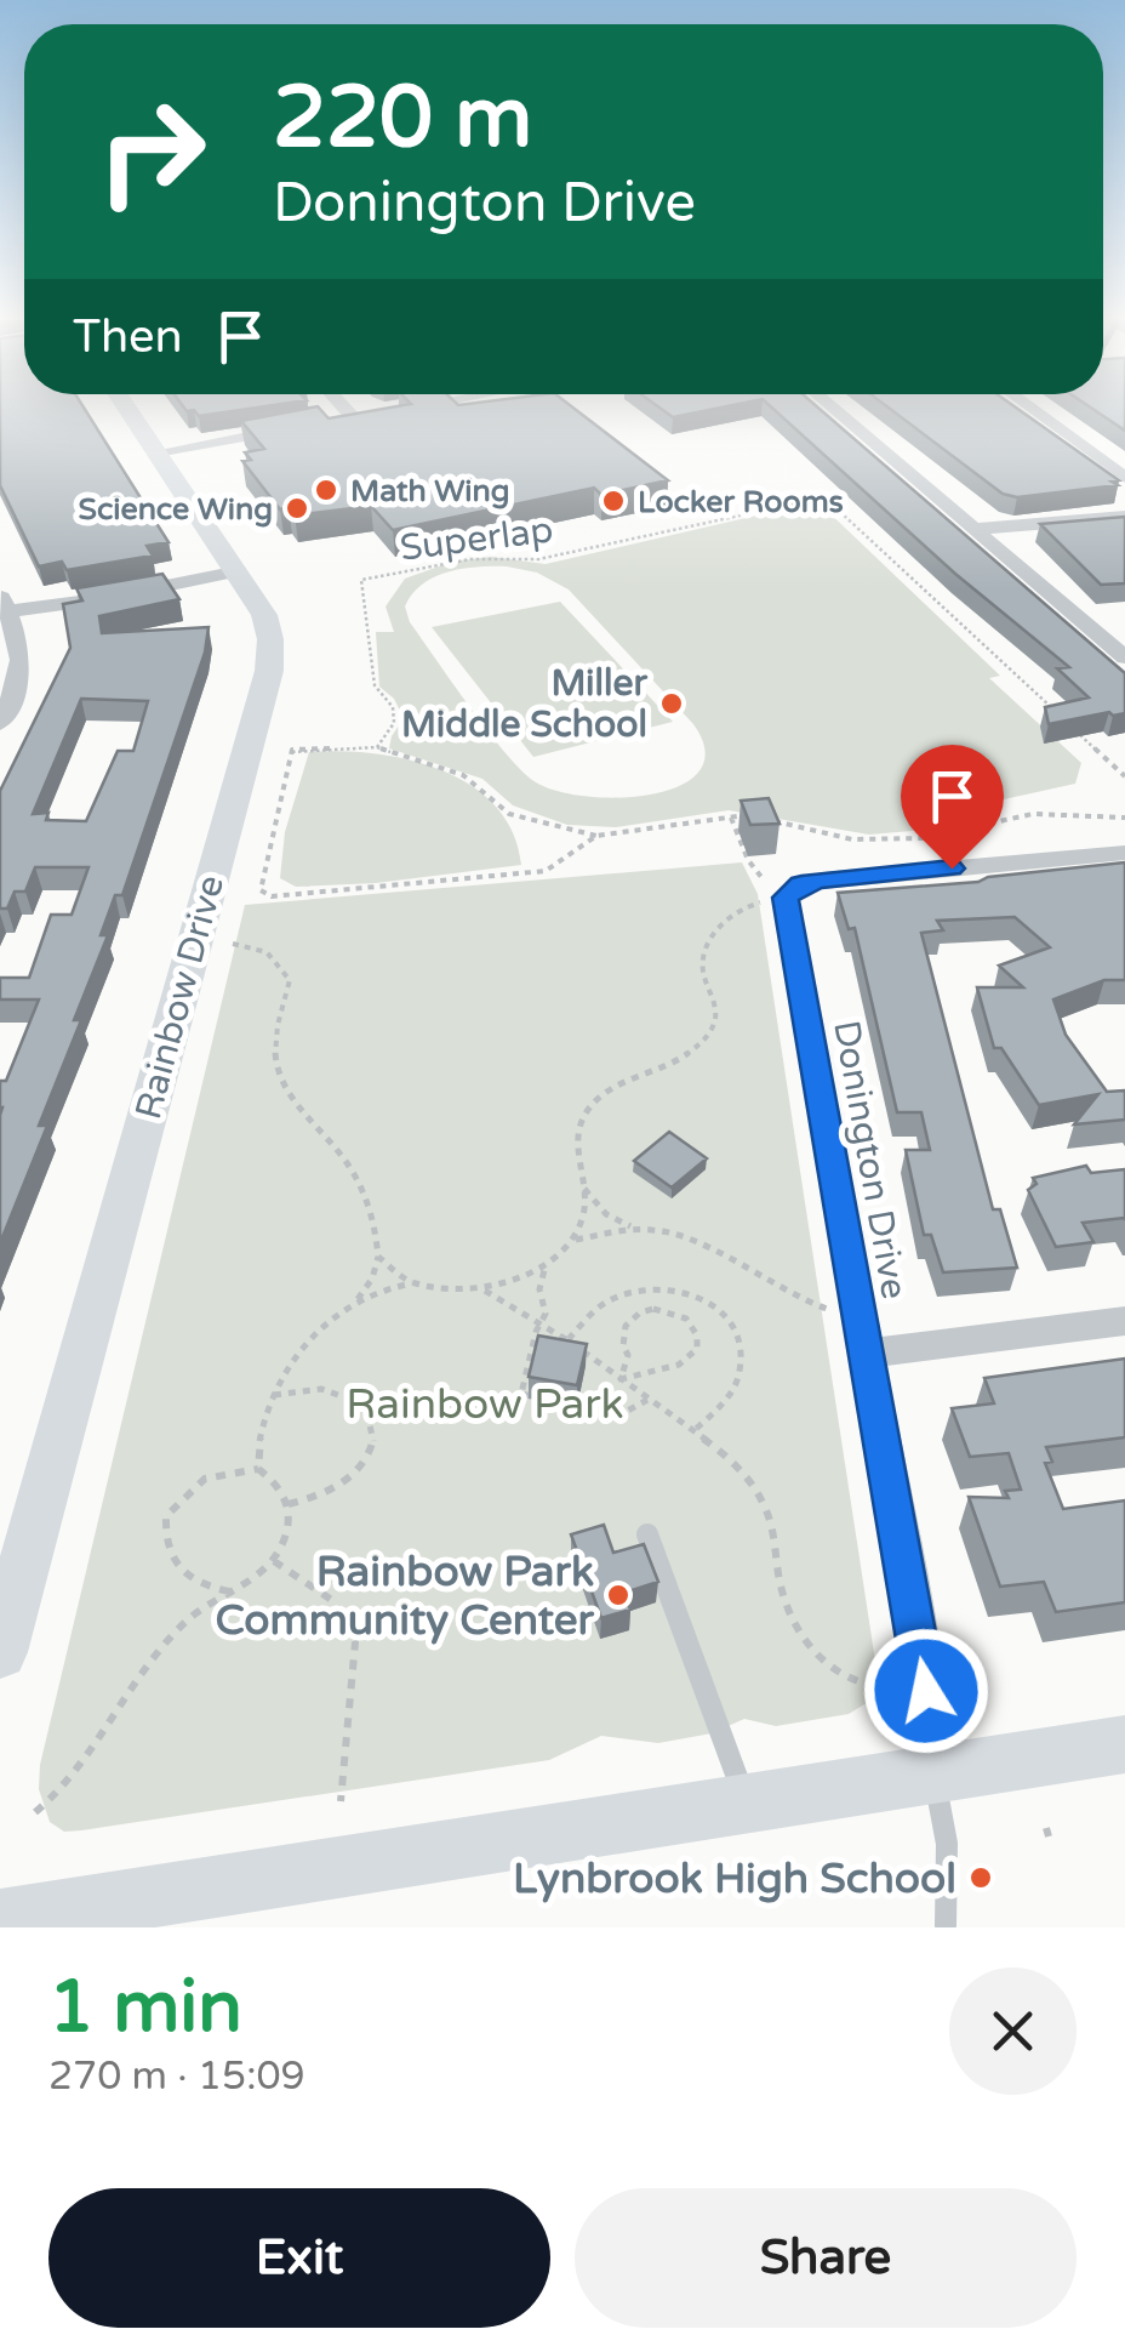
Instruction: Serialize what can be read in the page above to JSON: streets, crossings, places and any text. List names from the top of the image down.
{
  "streets": {
    "street": ["Rainbow Drive", "Donington Drive"],
    "path": ["Superlap"]
  },
  "parks": ["Rainbow Park"],
  "places": [
    "Math Wing",
    "Locker Rooms",
    "Science Wing",
    "Miller Middle School",
    "Rainbow Park Community Center",
    "Lynbrook High School"
  ],
  "page": {
    "turn": ["220 m", "Donington Drive"],
    "then": "Then",
    "heading": ["1 min", "270 m · 15:09"],
    "buttons": ["Exit", "Share"]
  }
}
